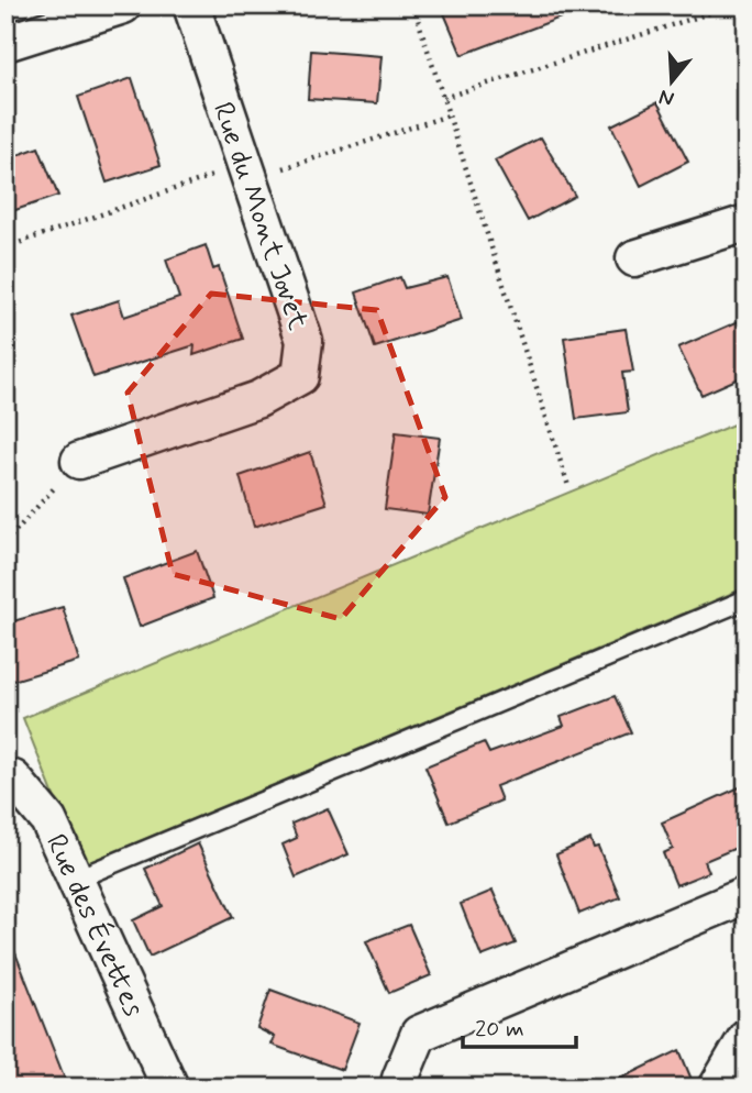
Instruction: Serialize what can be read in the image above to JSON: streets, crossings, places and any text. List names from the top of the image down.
{
  "streets": {
    "street": ["Rue du Mont Jovet", "Rue des Évettes"]
  },
  "scale_bar": "20 m",
  "north": "bottom"
}
